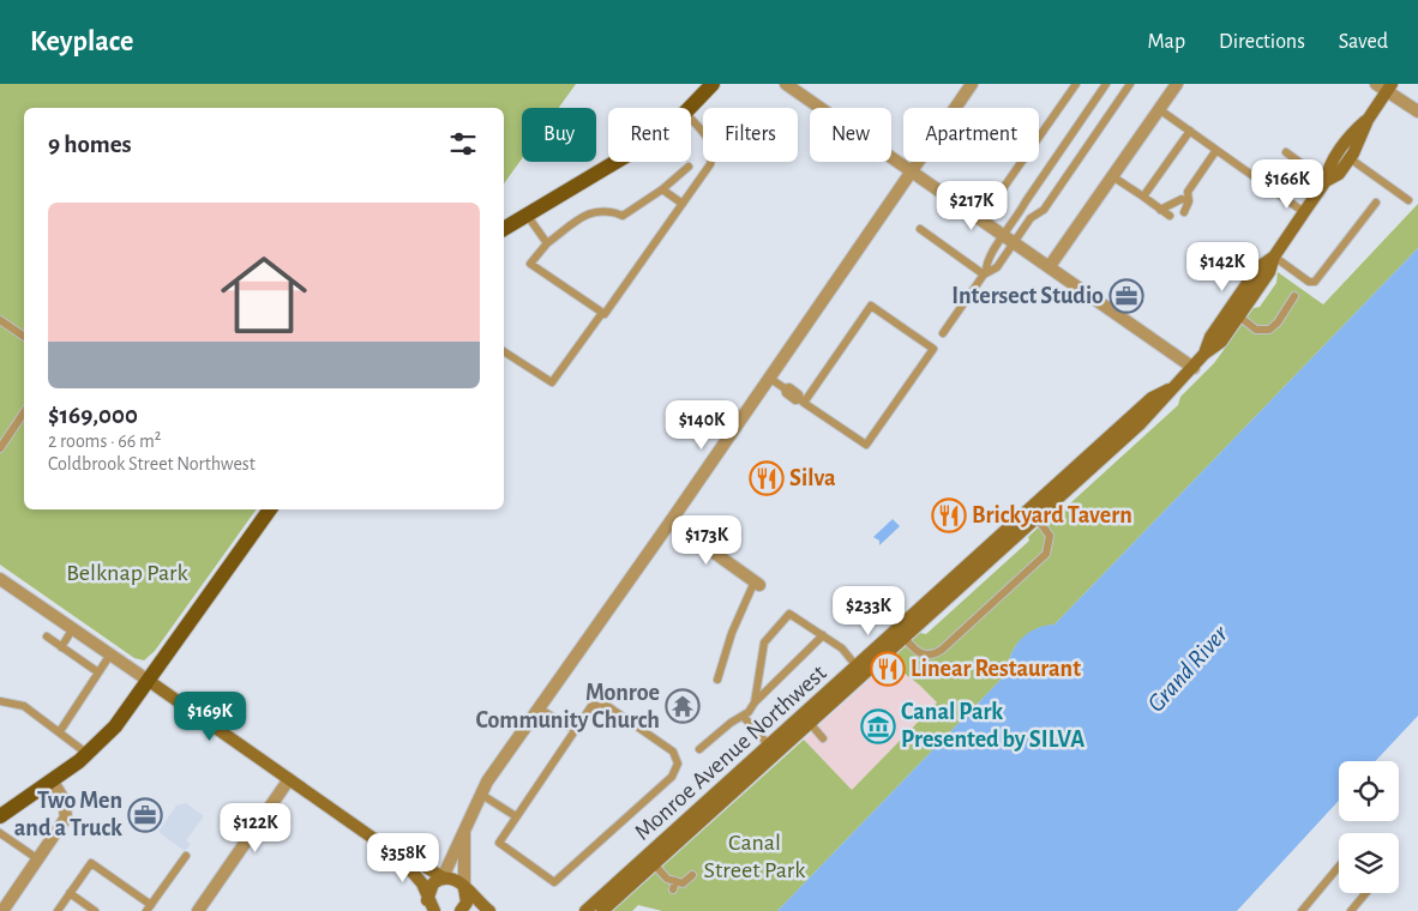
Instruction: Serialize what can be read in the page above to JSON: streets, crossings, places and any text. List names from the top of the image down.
{
  "streets": {
    "main road": ["Monroe Avenue Northwest"]
  },
  "water": ["Grand River"],
  "parks": ["Belknap Park", "Canal Street Park"],
  "places": {
    "office": ["Intersect Studio", "Two Men and a Truck"],
    "restaurant": ["Silva", "Brickyard Tavern", "Linear Restaurant"],
    "temple": ["Monroe Community Church"],
    "museum": ["Canal Park Presented by SILVA"]
  },
  "page": {
    "header": "Keyplace",
    "nav": ["Map", "Directions", "Saved"],
    "chip": [
      "Buy",
      "Rent",
      "Filters",
      "New",
      "Apartment"
    ],
    "heading": "9 homes",
    "price": [
      "$166K",
      "$217K",
      "$142K",
      "$140K",
      "$173K",
      "$233K",
      "$169K",
      "$122K",
      "$358K"
    ],
    "list": [
      {
        "name": "$169,000",
        "note": "2 rooms · 66 m² · Coldbrook Street Northwest"
      }
    ]
  }
}
